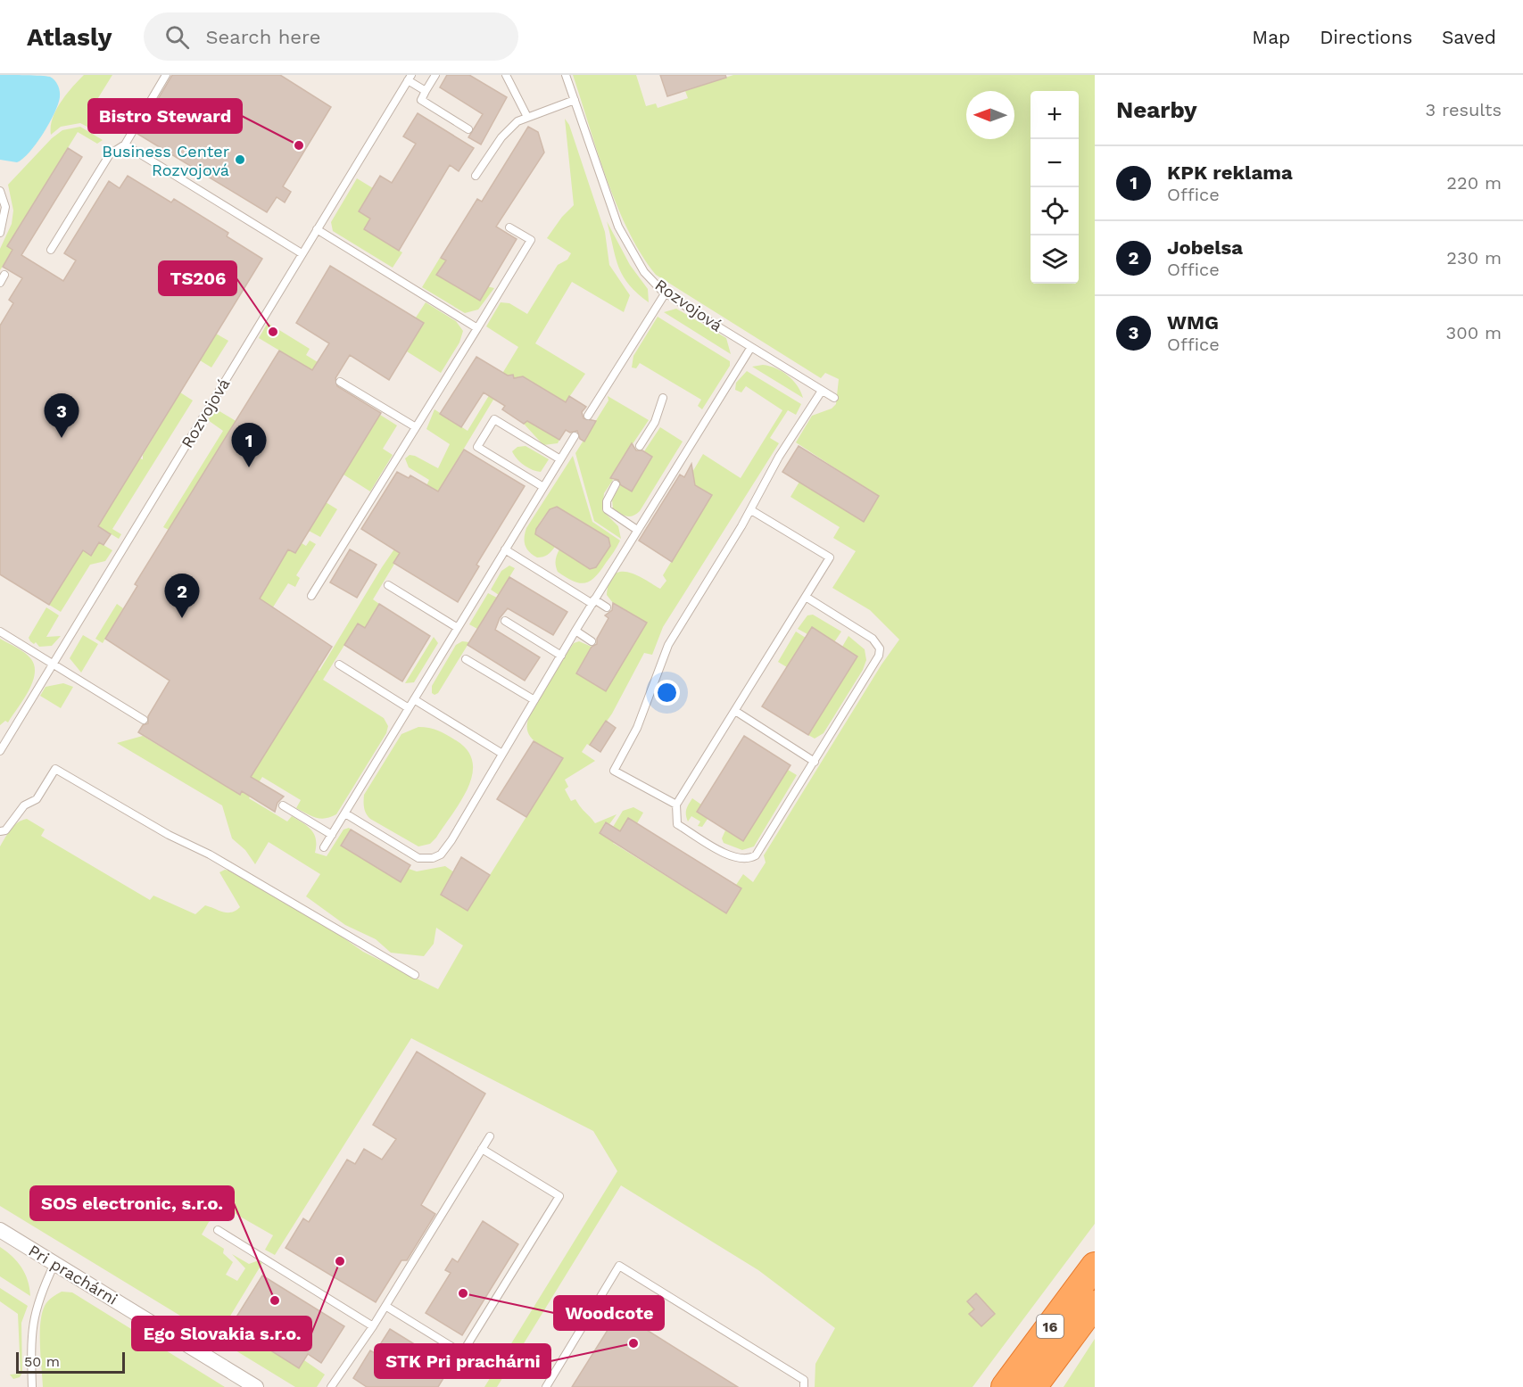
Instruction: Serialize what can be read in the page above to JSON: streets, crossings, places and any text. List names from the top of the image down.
{
  "streets": {
    "highway": ["16"],
    "street": ["Pri prachárni"],
    "lane": ["Rozvojová"]
  },
  "places": [
    "Bistro Steward",
    "Business Center Rozvojová",
    "TS206",
    "Ego Slovakia s.r.o.",
    "Woodcote",
    "SOS electronic, s.r.o.",
    "STK Pri prachárni"
  ],
  "scale_bar": "50 m",
  "north": "left",
  "page": {
    "header": "Atlasly",
    "search": "Search here",
    "nav": ["Map", "Directions", "Saved"],
    "heading": ["Nearby", "3 results"],
    "map_buttons": ["+", "−"],
    "list": [
      {
        "mark": "1",
        "name": "KPK reklama",
        "note": "Office",
        "value": "220 m"
      },
      {
        "mark": "2",
        "name": "Jobelsa",
        "note": "Office",
        "value": "230 m"
      },
      {
        "mark": "3",
        "name": "WMG",
        "note": "Office",
        "value": "300 m"
      }
    ],
    "pins": ["3", "1", "2"],
    "scale": "50 m"
  }
}
